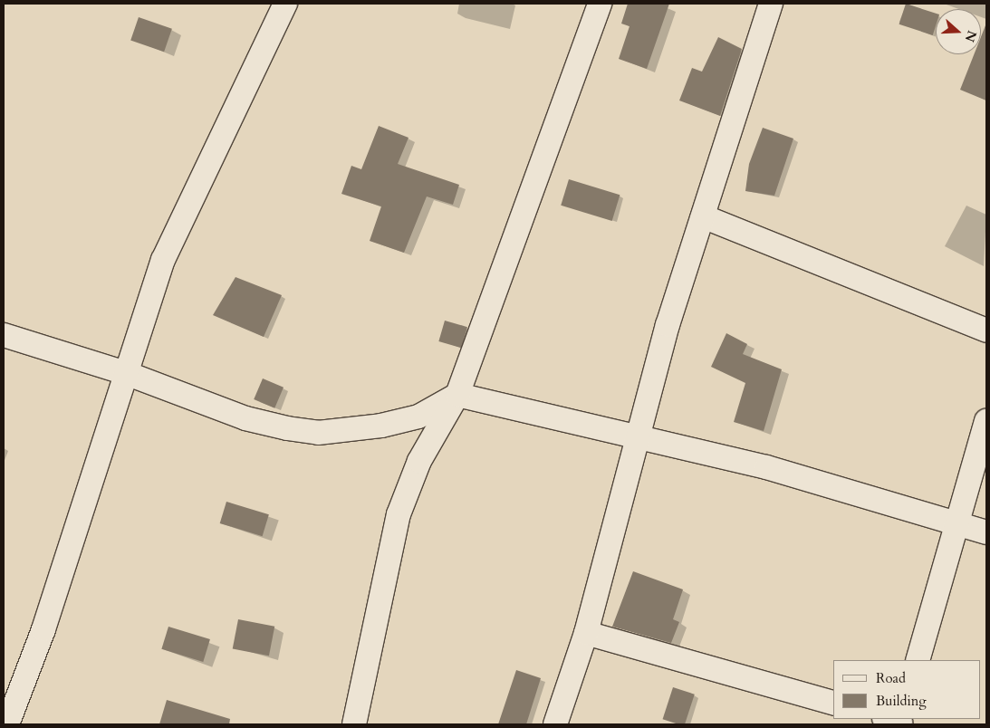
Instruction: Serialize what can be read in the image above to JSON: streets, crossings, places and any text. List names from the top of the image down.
{
  "legend": ["Road", "Building"],
  "north": "right"
}
